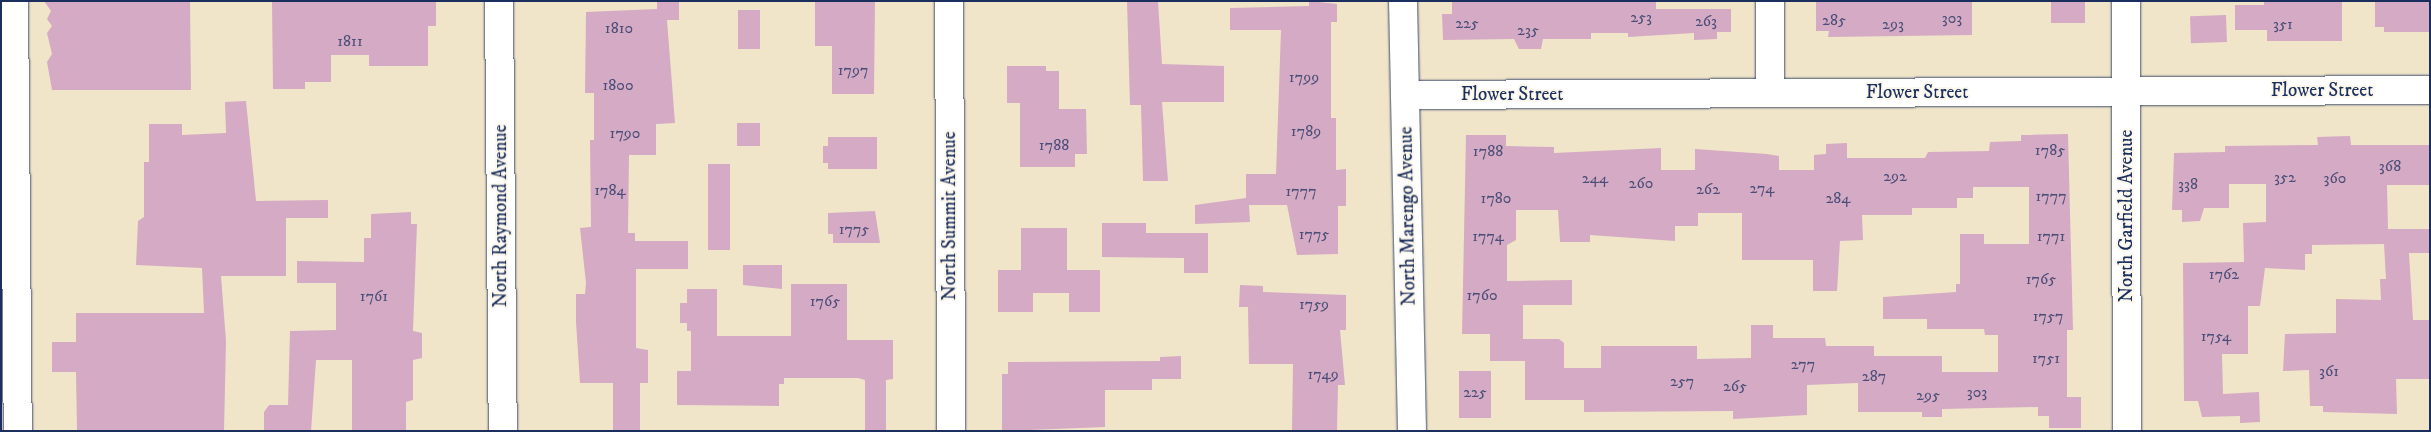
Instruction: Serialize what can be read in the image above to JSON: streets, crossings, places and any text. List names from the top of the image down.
{
  "streets": {
    "street": [
      "Flower Street",
      "North Raymond Avenue",
      "North Summit Avenue",
      "North Marengo Avenue",
      "North Garfield Avenue"
    ]
  },
  "crossings": [
    ["Flower Street", "North Marengo Avenue"],
    ["Flower Street", "North Garfield Avenue"]
  ],
  "house_numbers": [
    "253",
    "303",
    "285",
    "263",
    "225",
    "293",
    "351",
    "1810",
    "235",
    "1811",
    "1797",
    "1799",
    "1800",
    "1789",
    "1790",
    "1788",
    "1785",
    "1788",
    "368",
    "292",
    "352",
    "244",
    "360",
    "260",
    "338",
    "274",
    "262",
    "1784",
    "1777",
    "1777",
    "1780",
    "284",
    "1775",
    "1775",
    "1774",
    "1771",
    "1762",
    "1765",
    "1760",
    "1761",
    "1765",
    "1759",
    "1757",
    "1754",
    "1751",
    "277",
    "361",
    "1749",
    "287",
    "257",
    "265",
    "225",
    "303",
    "295"
  ]
}
